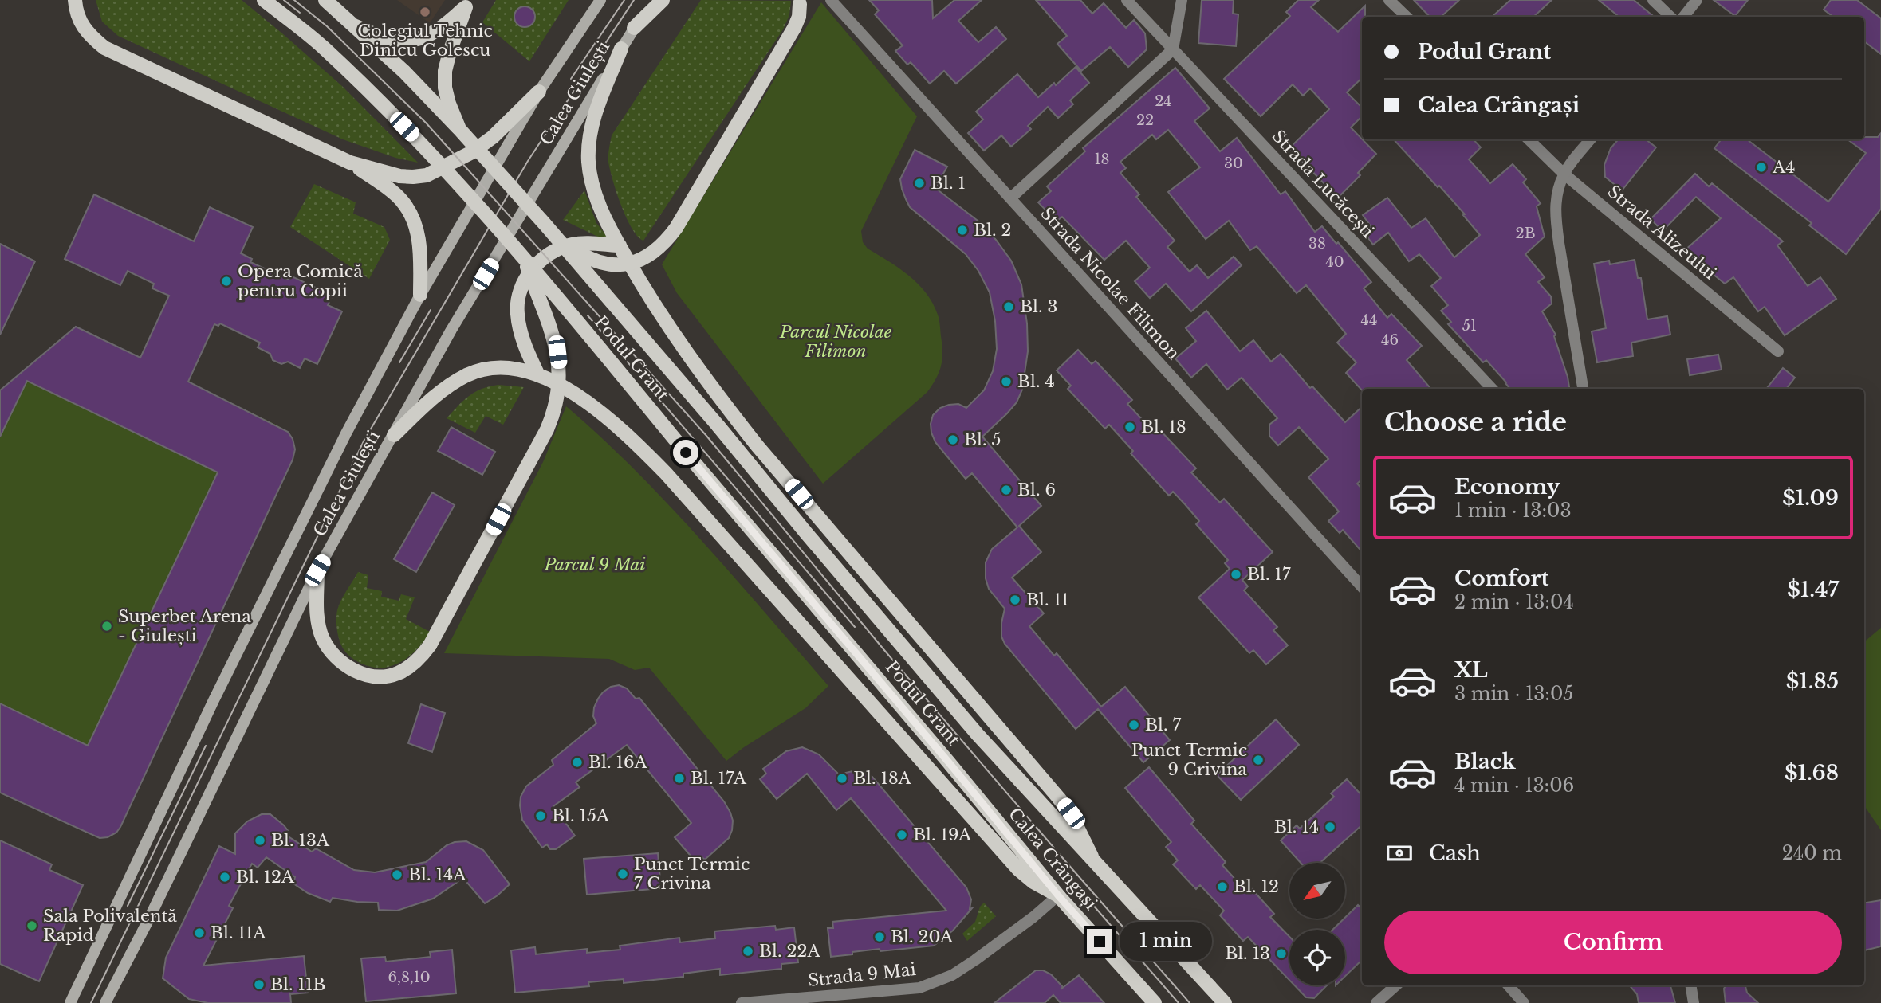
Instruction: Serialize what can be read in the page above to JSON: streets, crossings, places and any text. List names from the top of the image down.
{
  "streets": {
    "main road": ["Calea Giulești", "Podul Grant", "Calea Crângași"],
    "street": [
      "Strada Lucăcești",
      "Strada Alizeului",
      "Strada Nicolae Filimon",
      "Strada 9 Mai"
    ]
  },
  "crossings": [
    ["Podul Grant", "Calea Crângași"],
    ["Calea Crângași", "Strada 9 Mai"]
  ],
  "parks": ["Parcul Nicolae Filimon", "Parcul 9 Mai"],
  "places": [
    "Colegiul Tehnic Dinicu Golescu",
    "A4",
    "Bl. 1",
    "Bl. 2",
    "Opera Comică pentru Copii",
    "Bl. 3",
    "Bl. 4",
    "Bl. 18",
    "Bl. 5",
    "Bl. 6",
    "Bl. 17",
    "Bl. 11",
    "Superbet Arena - Giulești",
    "Bl. 7",
    "Punct Termic 9 Crivina",
    "Bl. 16A",
    "Bl. 17A",
    "Bl. 18A",
    "Bl. 15A",
    "Bl. 14",
    "Bl. 19A",
    "Bl. 13A",
    "Punct Termic 7 Crivina",
    "Bl. 14A",
    "Bl. 12A",
    "Bl. 12",
    "Sala Polivalentă Rapid",
    "Bl. 11A",
    "Bl. 20A",
    "Bl. 22A",
    "Bl. 13",
    "Bl. 11B"
  ],
  "house_numbers": [
    "24",
    "22",
    "18",
    "30",
    "2B",
    "38",
    "40",
    "44",
    "51",
    "46",
    "6,8,10"
  ],
  "north": "bottom left",
  "page": {
    "banner": ["Podul Grant", "Calea Crângași"],
    "heading": "Choose a ride",
    "list": [
      {
        "name": "Economy",
        "note": "1 min · 13:03",
        "value": "$1.09"
      },
      {
        "name": "Comfort",
        "note": "2 min · 13:04",
        "value": "$1.47"
      },
      {
        "name": "XL",
        "note": "3 min · 13:05",
        "value": "$1.85"
      },
      {
        "name": "Black",
        "note": "4 min · 13:06",
        "value": "$1.68"
      }
    ],
    "pay": ["Cash", "240 m"],
    "buttons": "Confirm",
    "bubble": "1 min"
  }
}
